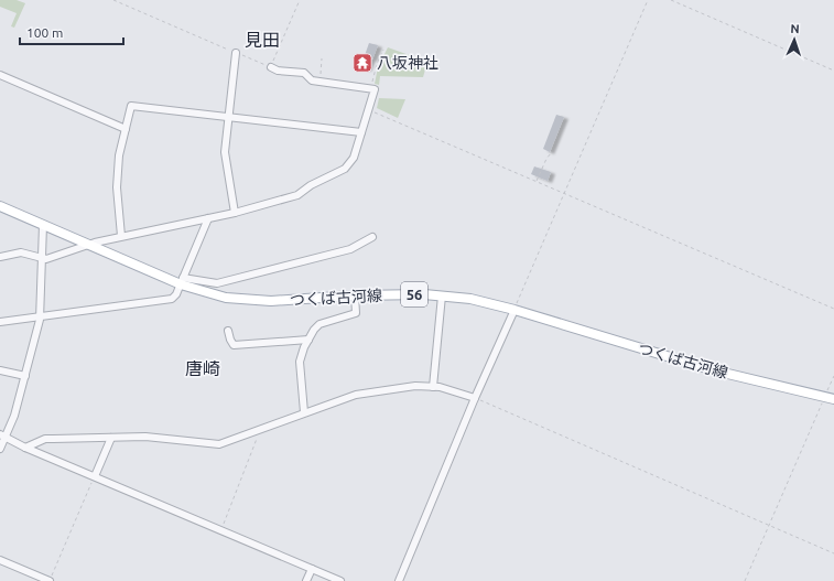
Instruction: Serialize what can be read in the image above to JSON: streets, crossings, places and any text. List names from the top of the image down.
{
  "streets": {
    "main road": ["56", "つくば古河線"]
  },
  "districts": ["見田", "唐崎"],
  "places": {
    "temple": ["八坂神社"]
  },
  "scale_bar": "100 m",
  "north": "top"
}
